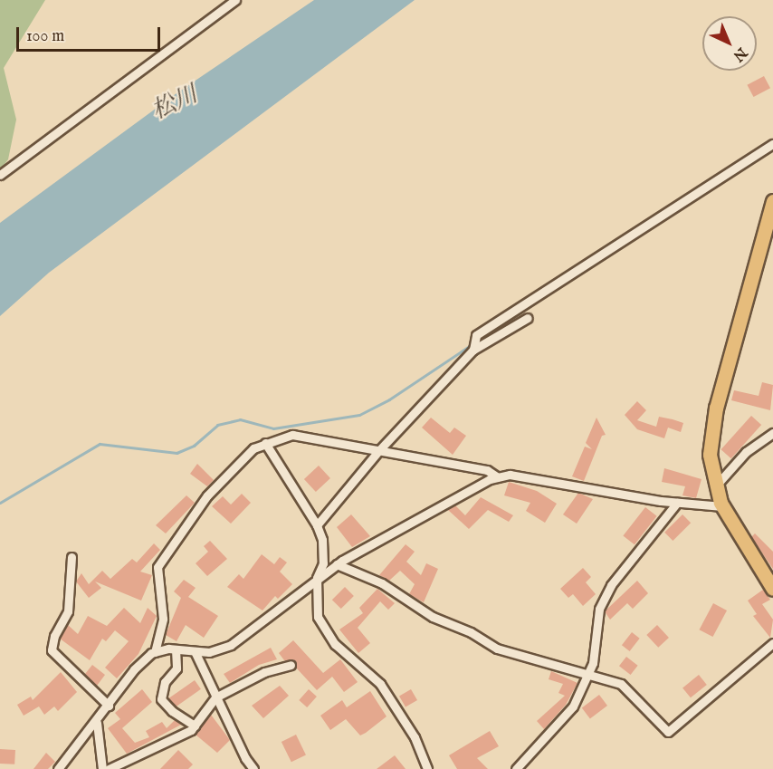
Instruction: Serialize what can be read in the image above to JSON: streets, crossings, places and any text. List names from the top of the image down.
{
  "water": ["松川"],
  "scale_bar": "100 m",
  "north": "bottom right"
}
